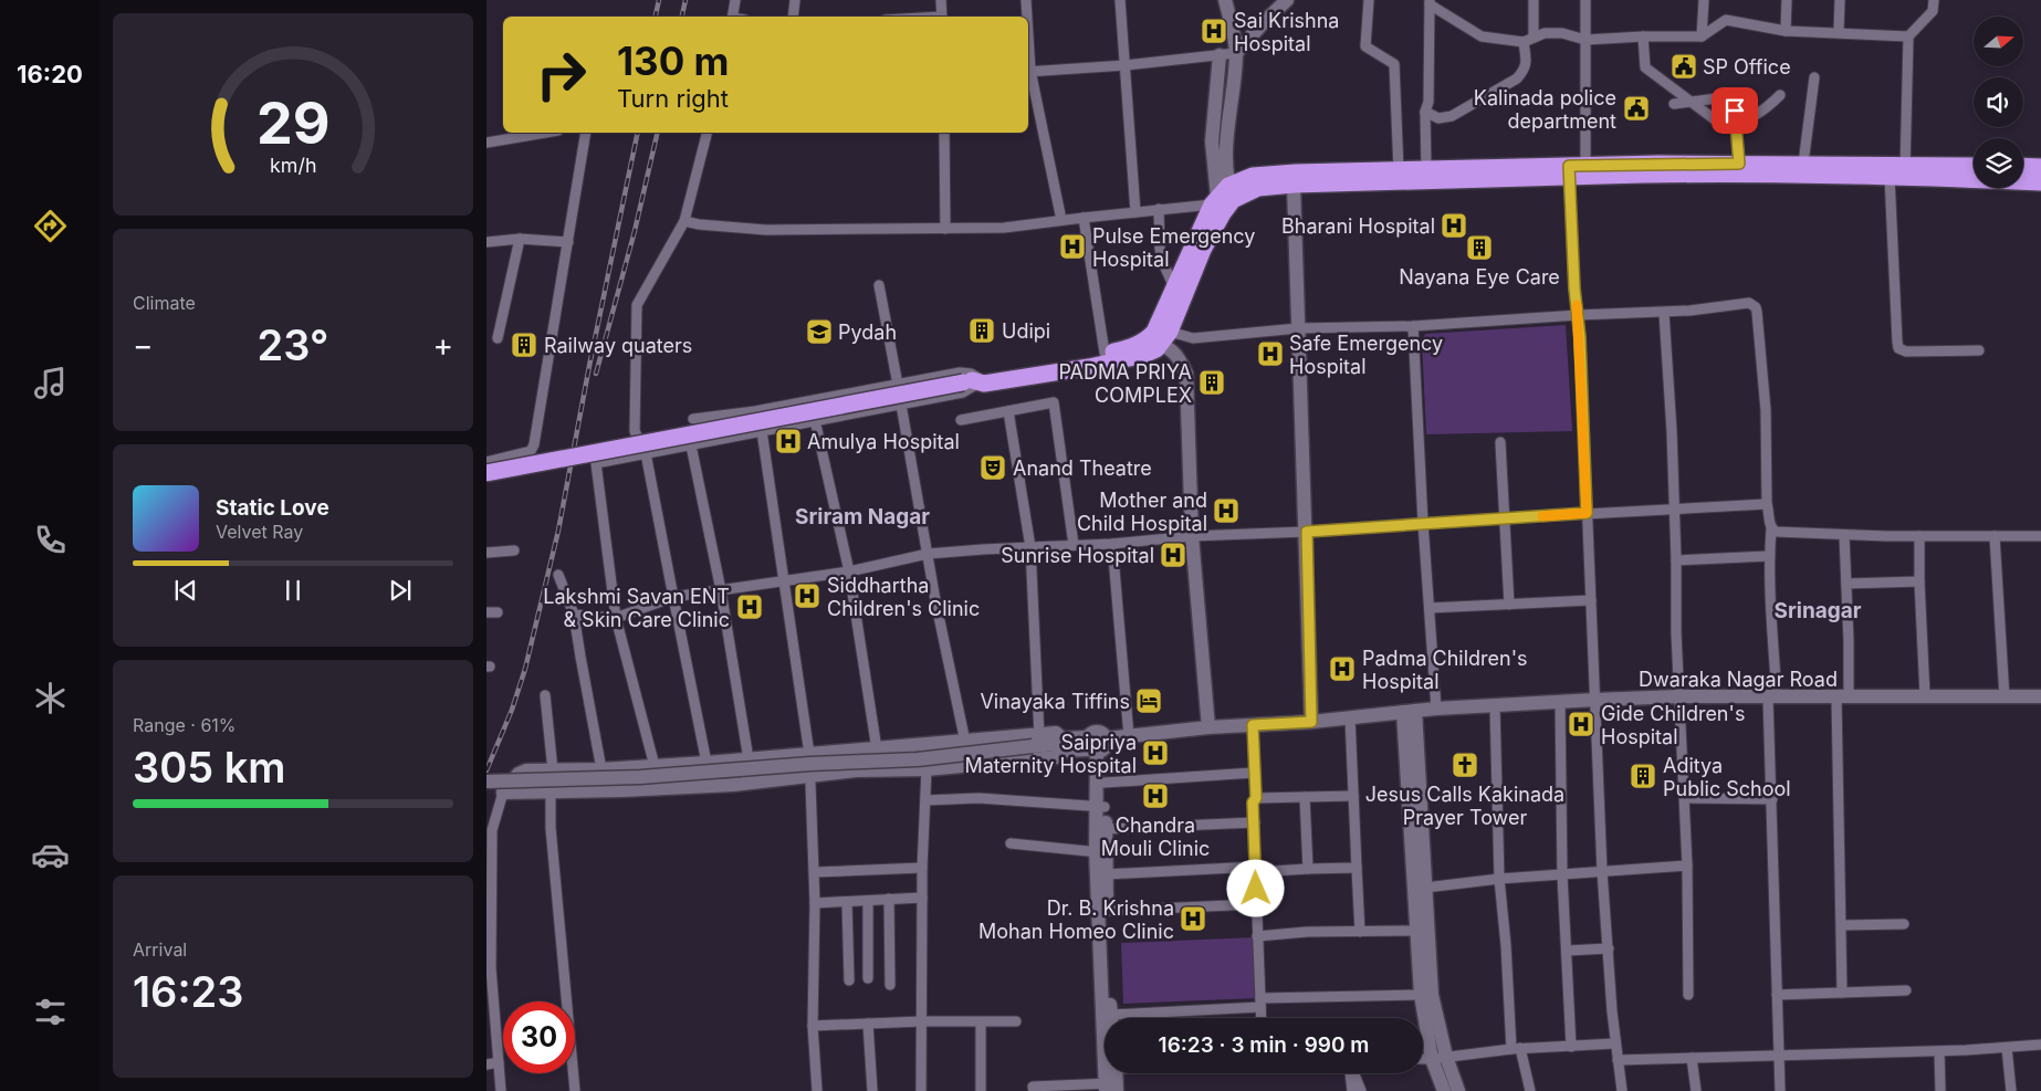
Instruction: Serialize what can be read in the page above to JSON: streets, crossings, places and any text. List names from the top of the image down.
{
  "streets": {
    "street": ["Dwaraka Nagar Road"]
  },
  "districts": ["Sriram Nagar", "Srinagar"],
  "places": {
    "hospital": [
      "Sai Krishna Hospital",
      "Bharani Hospital",
      "Pulse Emergency Hospital",
      "Safe Emergency Hospital",
      "Amulya Hospital",
      "Mother and Child Hospital",
      "Sunrise Hospital",
      "Siddhartha Children's Clinic",
      "Lakshmi Savan ENT & Skin Care Clinic",
      "Padma Children's Hospital",
      "Gide Children's Hospital",
      "Saipriya Maternity Hospital",
      "Chandra Mouli Clinic",
      "Dr. B. Krishna Mohan Homeo Clinic"
    ],
    "public building": ["SP Office", "Kalinada police department"],
    "building": [
      "Nayana Eye Care",
      "Udipi",
      "Railway quaters",
      "PADMA PRIYA COMPLEX",
      "Aditya Public School"
    ],
    "school or university": ["Pydah"],
    "theatre": ["Anand Theatre"],
    "hotel": ["Vinayaka Tiffins"],
    "church": ["Jesus Calls Kakinada Prayer Tower"]
  },
  "north": "right",
  "page": {
    "tabs": "16:20",
    "turn": ["130 m", "Turn right"],
    "tile": [
      "Climate",
      ["Range · 61%", "305 km"],
      ["Arrival", "16:23"]
    ],
    "heat": ["−", "23°", "+"],
    "song": ["Static Love", "Velvet Ray"],
    "limit": "30",
    "trip": "16:23 · 3 min · 990 m",
    "gauge": ["29", "km/h"]
  }
}
